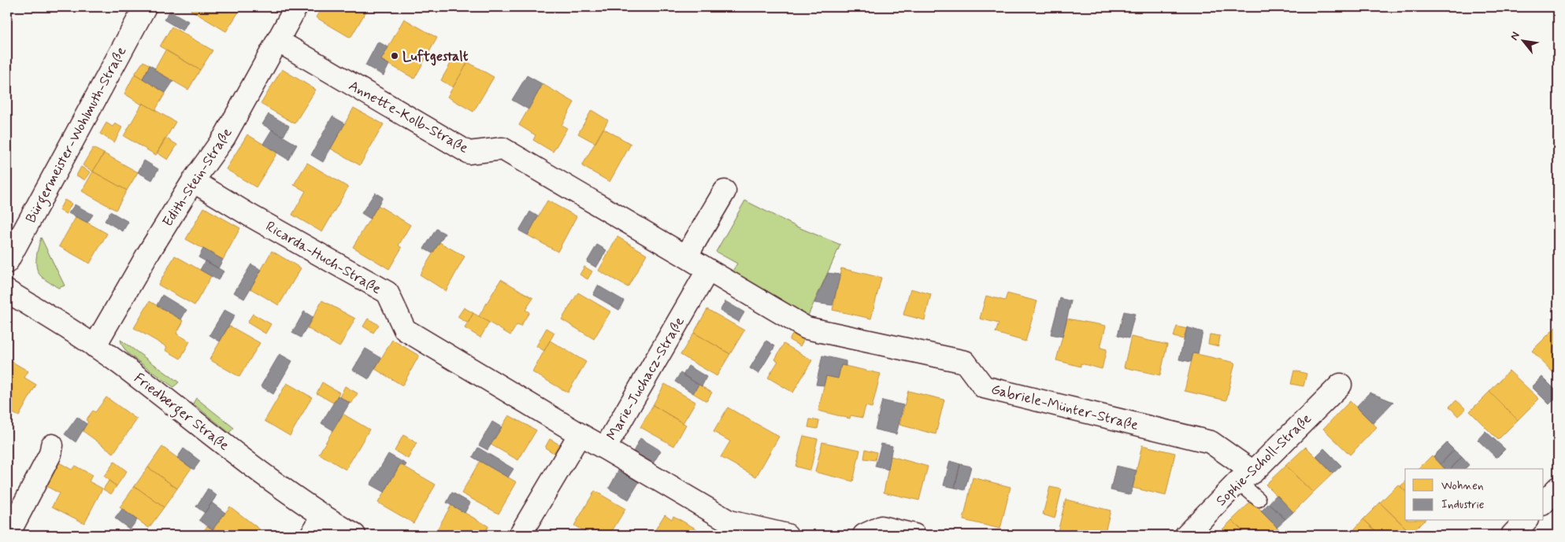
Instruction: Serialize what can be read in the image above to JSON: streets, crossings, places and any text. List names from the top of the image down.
{
  "streets": {
    "street": [
      "Annette-Kolb-Straße",
      "Bürgermeister-Wohlmuth-Straße",
      "Edith-Stein-Straße",
      "Ricarda-Huch-Straße",
      "Marie-Juchacz-Straße",
      "Gabriele-Münter-Straße",
      "Friedberger Straße",
      "Sophie-Scholl-Straße"
    ]
  },
  "crossings": [
    ["Annette-Kolb-Straße", "Edith-Stein-Straße"],
    ["Edith-Stein-Straße", "Ricarda-Huch-Straße"],
    ["Edith-Stein-Straße", "Friedberger Straße"],
    ["Ricarda-Huch-Straße", "Marie-Juchacz-Straße"],
    ["Marie-Juchacz-Straße", "Gabriele-Münter-Straße"],
    ["Gabriele-Münter-Straße", "Sophie-Scholl-Straße"]
  ],
  "places": ["Luftgestalt"],
  "legend": ["Wohnen", "Industrie"],
  "north": "top left"
}
